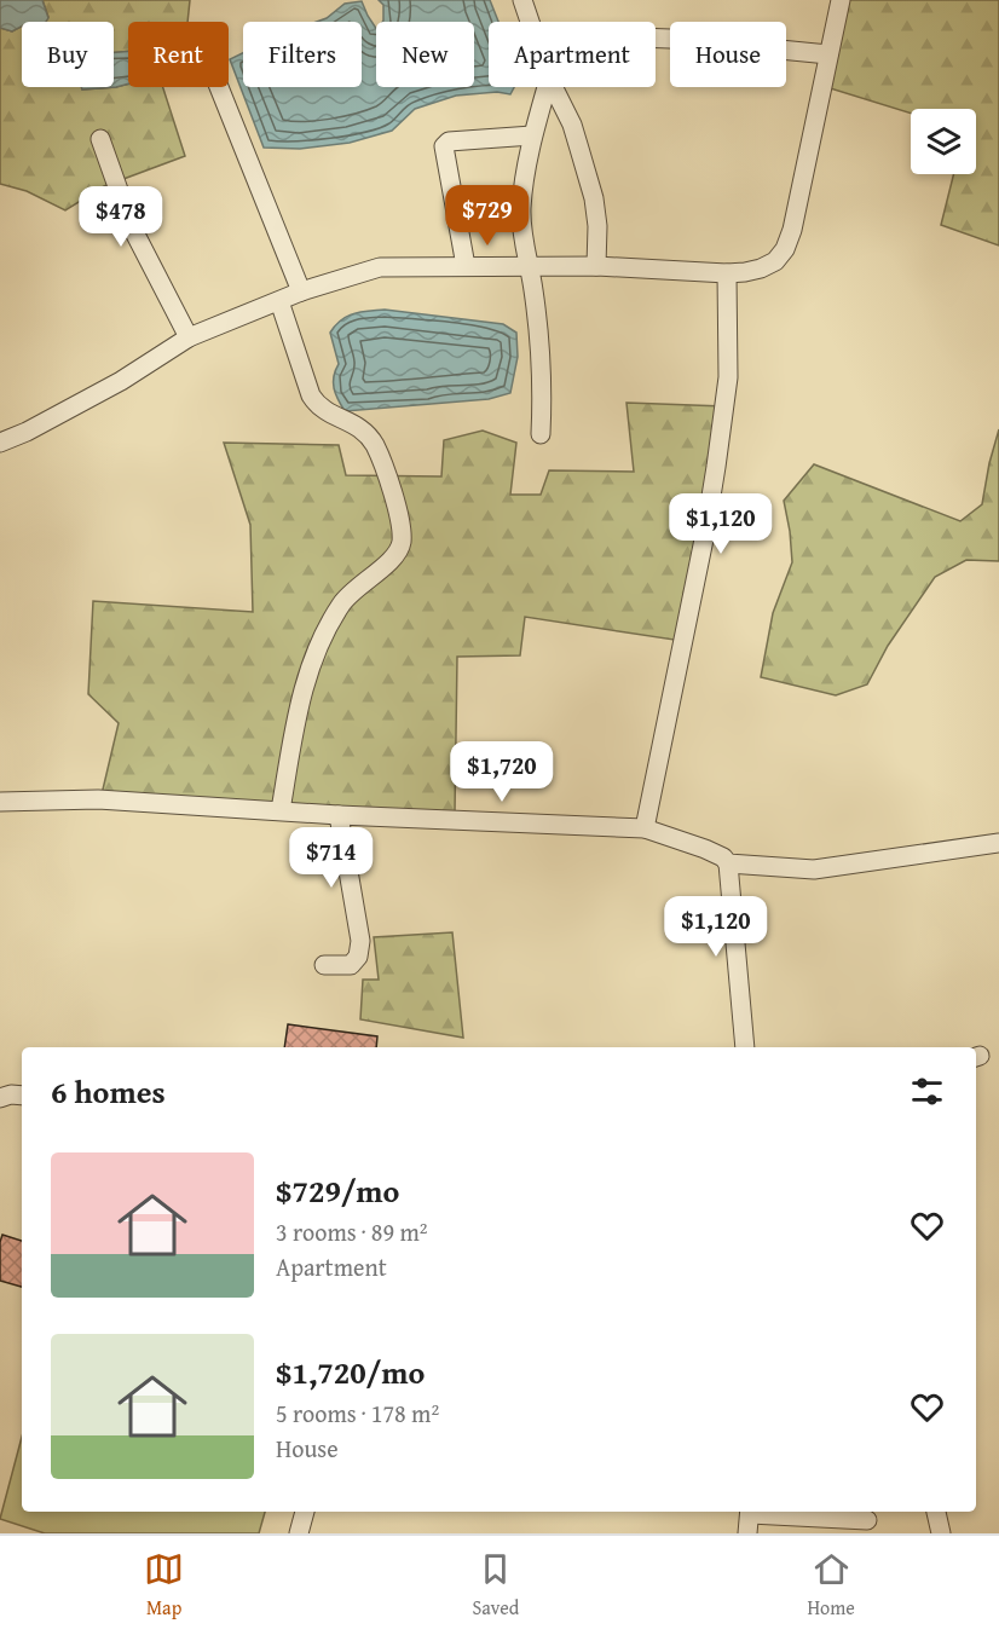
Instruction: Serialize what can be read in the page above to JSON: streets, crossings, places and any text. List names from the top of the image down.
{
  "page": {
    "chip": [
      "Buy",
      "Rent",
      "Filters",
      "New",
      "Apartment",
      "House"
    ],
    "price": [
      "$729",
      "$478",
      "$1,120",
      "$1,720",
      "$714",
      "$1,120"
    ],
    "heading": "6 homes",
    "list": [
      {
        "name": "$729/mo",
        "note": "3 rooms · 89 m² · Apartment"
      },
      {
        "name": "$1,720/mo",
        "note": "5 rooms · 178 m² · House"
      }
    ],
    "tabs": ["Map", "Saved", "Home"]
  }
}
